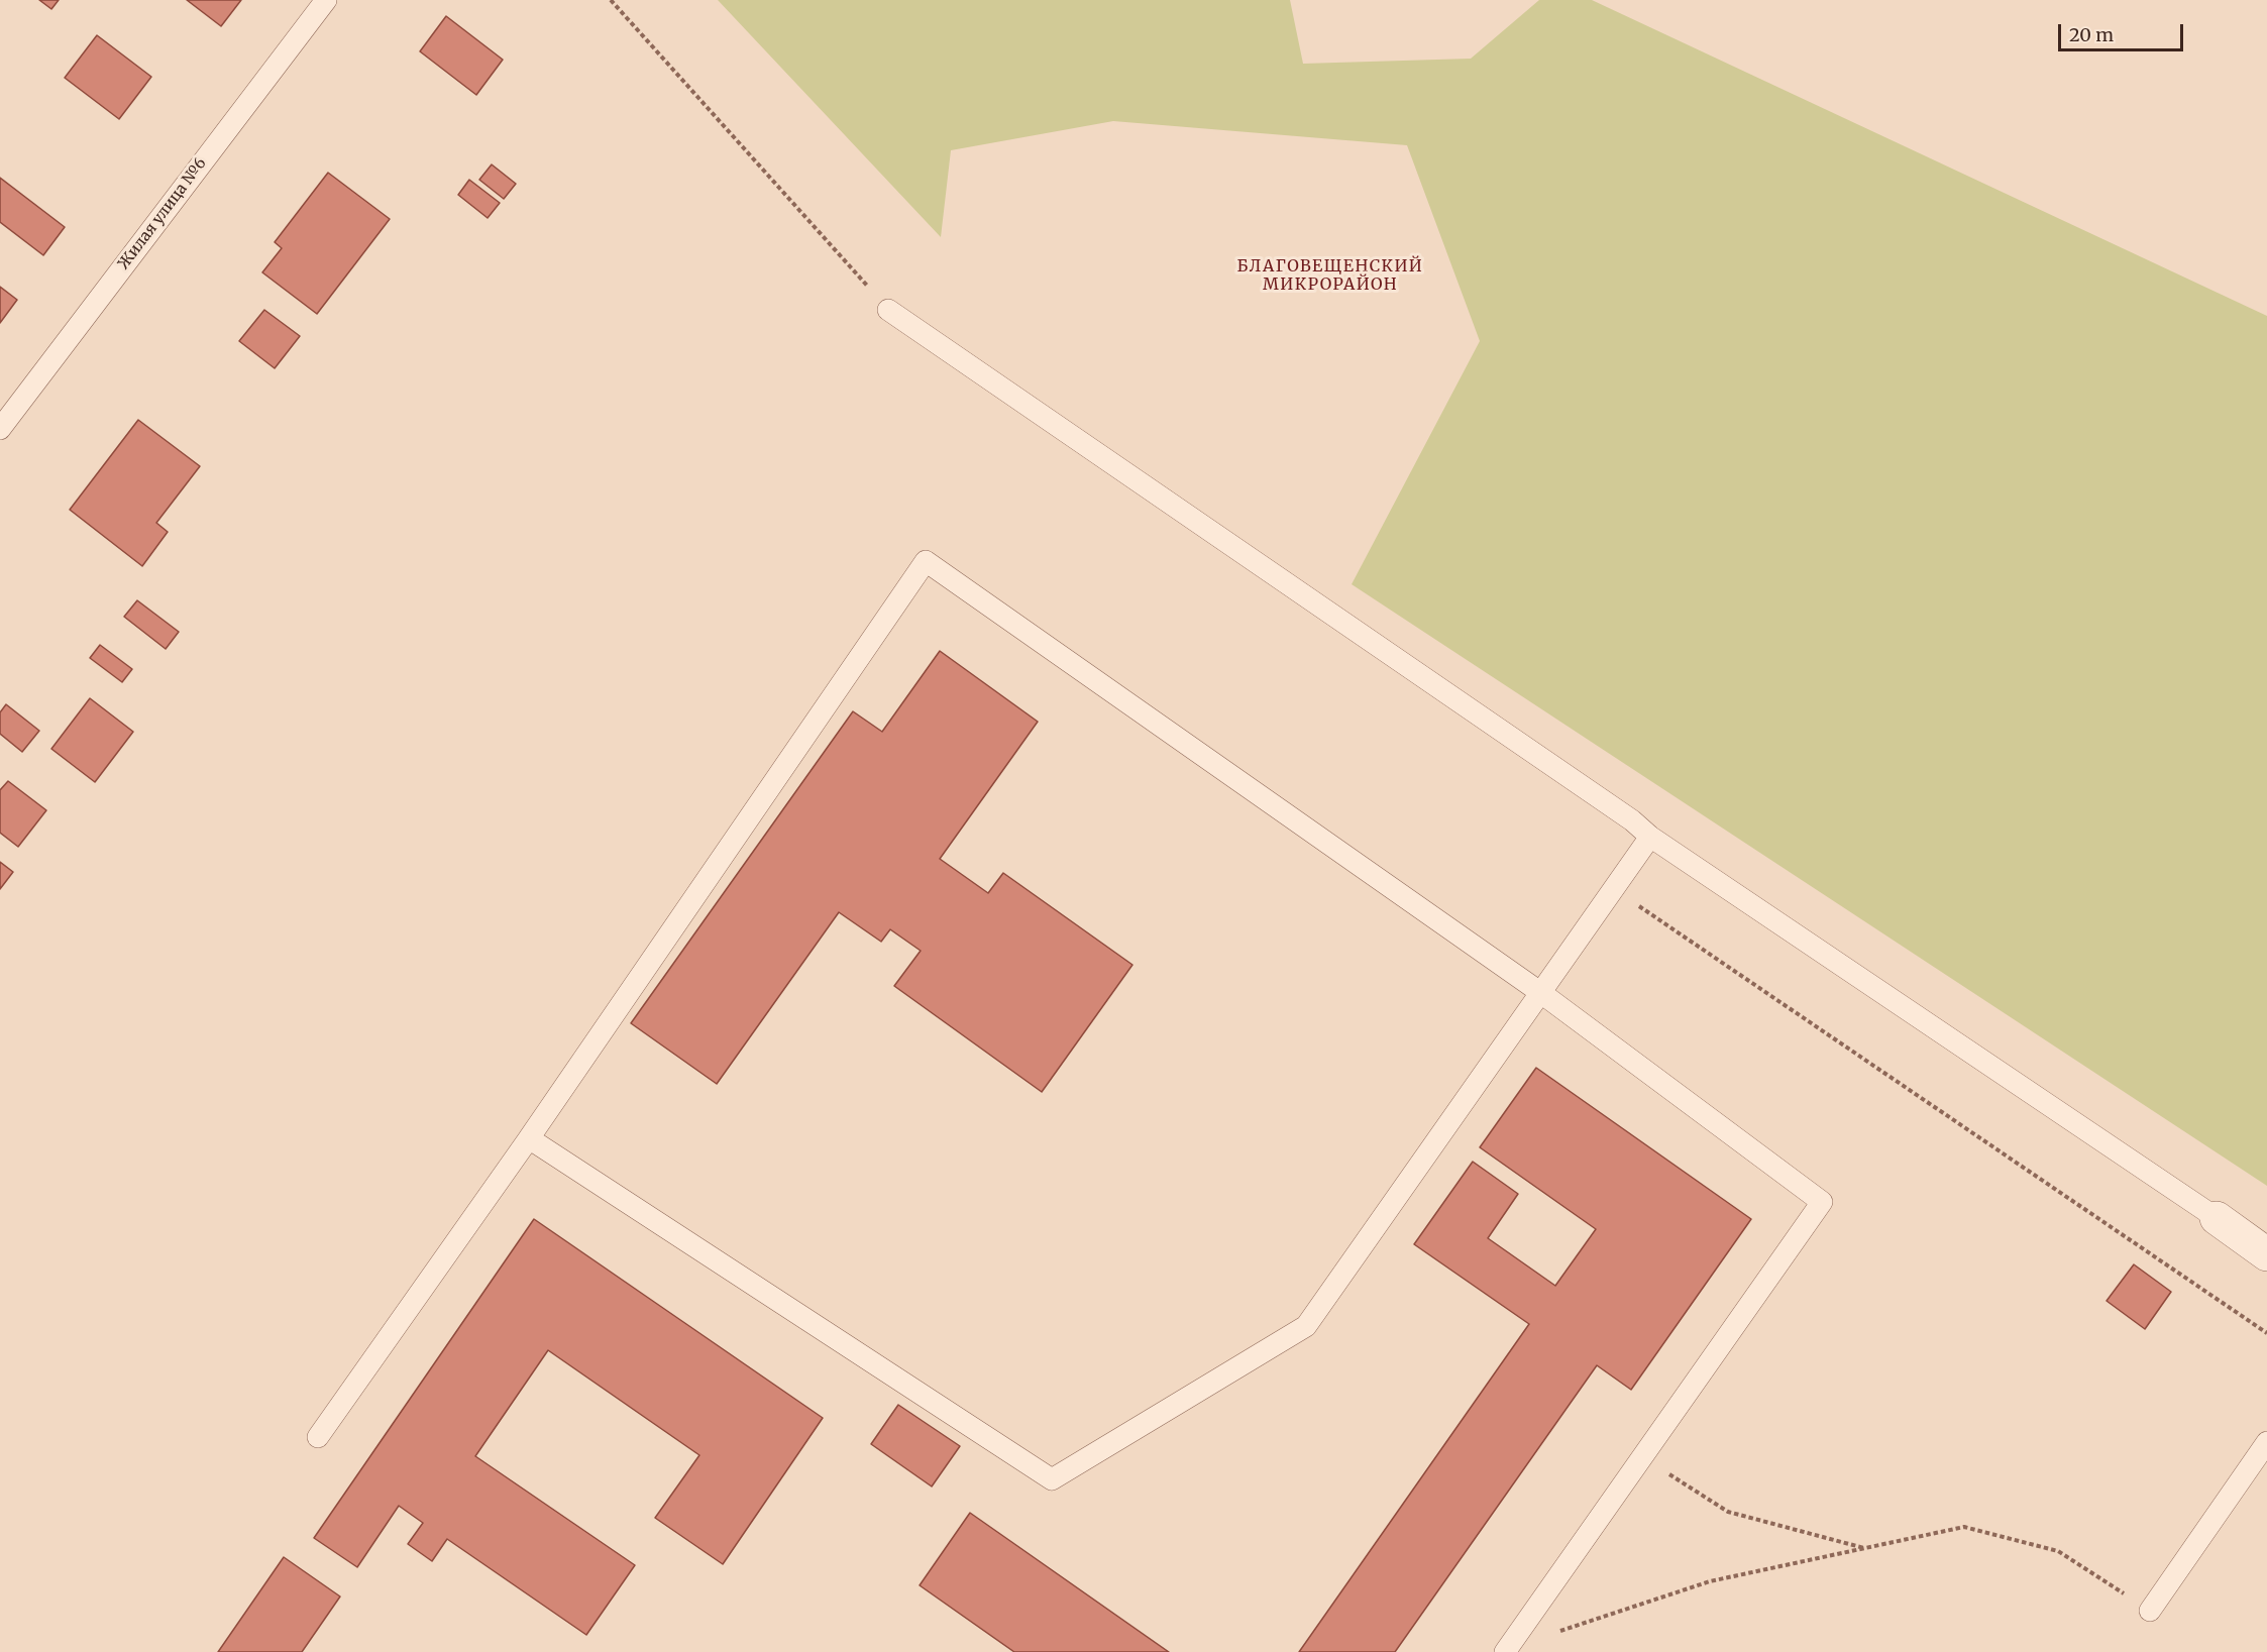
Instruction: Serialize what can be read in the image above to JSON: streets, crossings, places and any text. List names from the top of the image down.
{
  "streets": {
    "lane": ["Жилая улица №6"]
  },
  "districts": ["БЛАГОВЕЩЕНСКИЙ МИКРОРАЙОН"],
  "scale_bar": "20 m"
}
